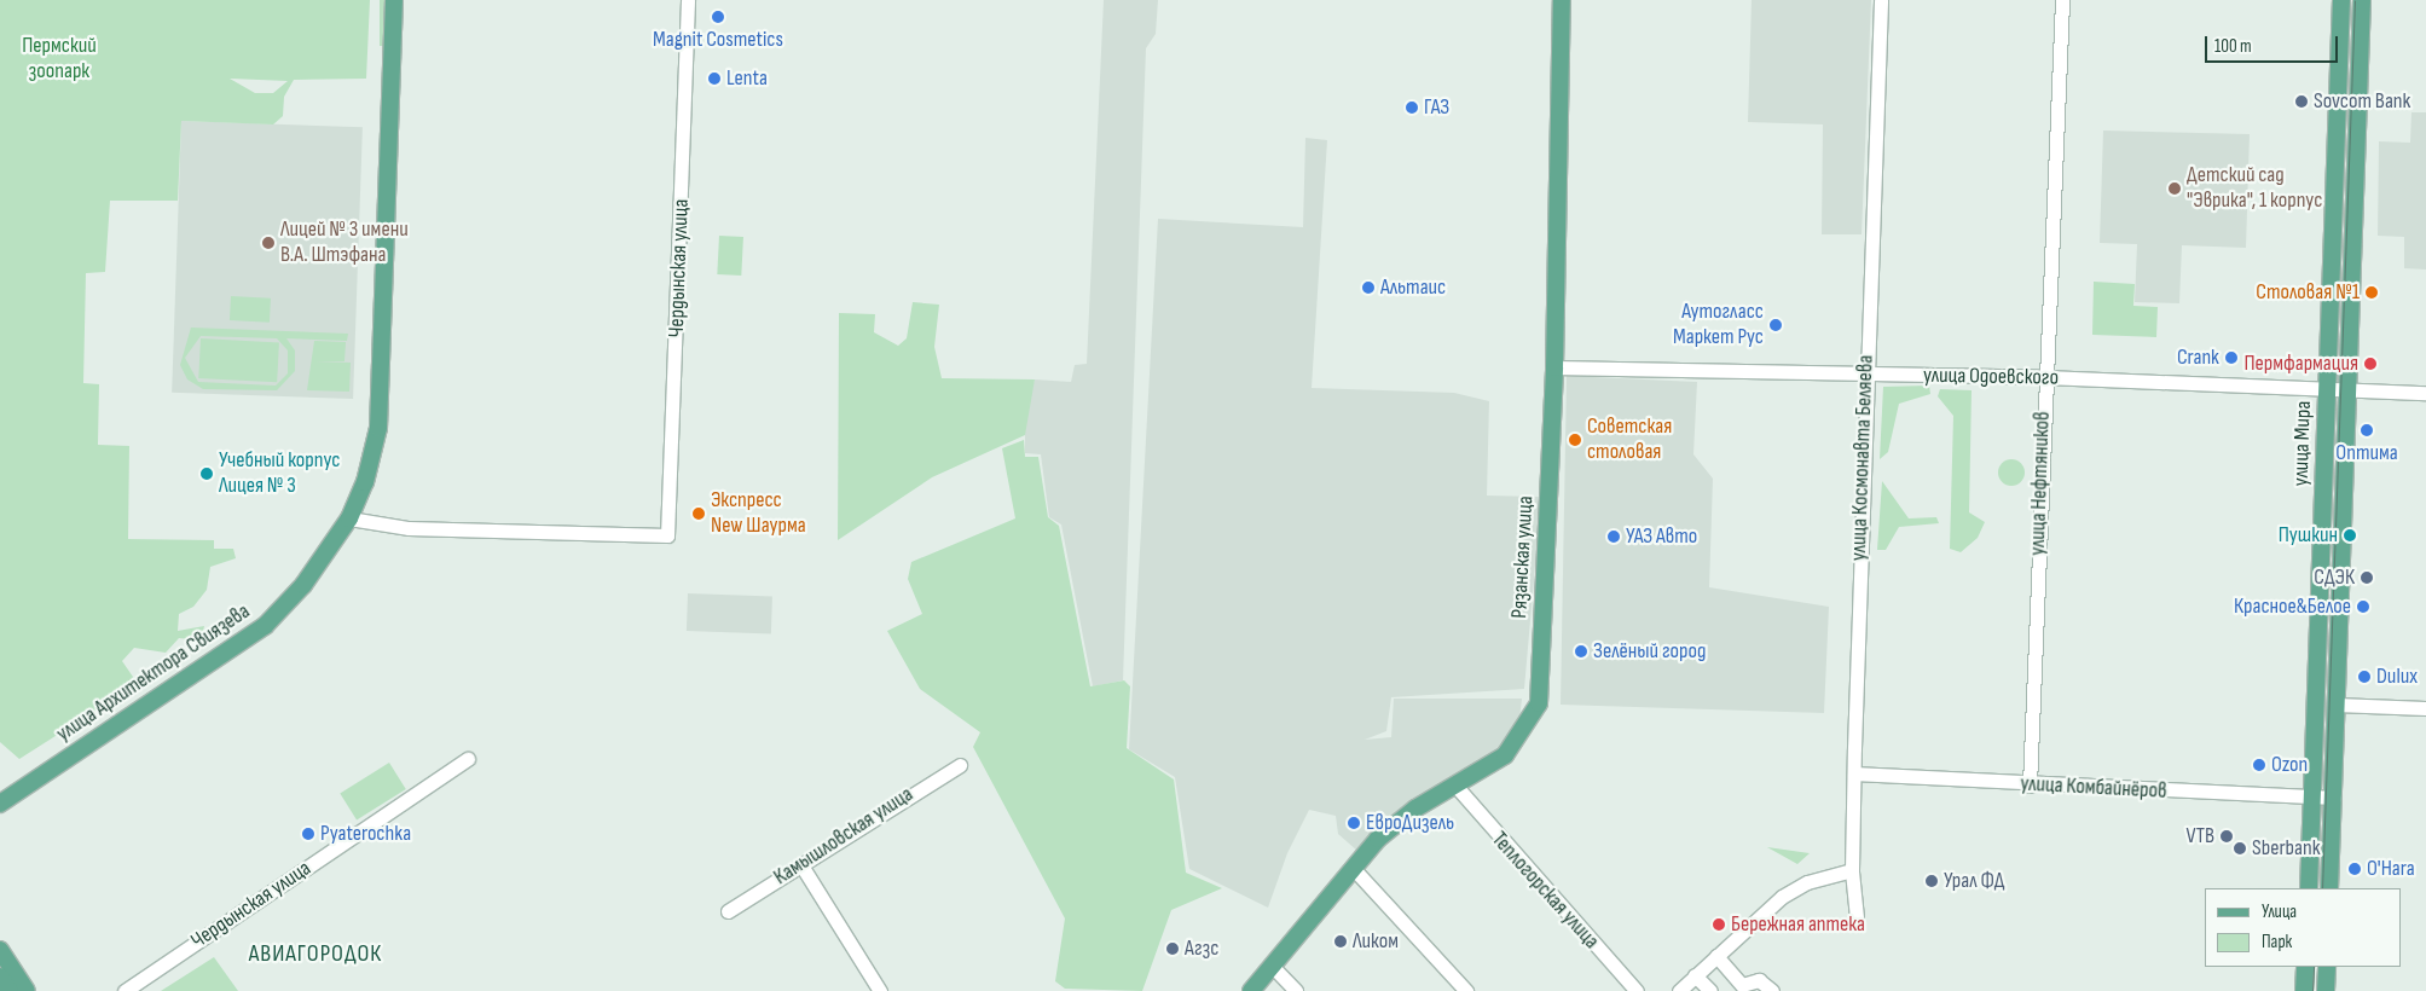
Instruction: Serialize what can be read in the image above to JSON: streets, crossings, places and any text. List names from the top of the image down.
{
  "streets": {
    "main road": ["улица Мира", "Рязанская улица", "улица Архитектора Свиязева"],
    "street": [
      "Чердынская улица",
      "улица Одоевского",
      "улица Космонавта Беляева",
      "улица Нефтяников",
      "улица Комбайнёров",
      "Камышловская улица",
      "Теплогорская улица"
    ]
  },
  "crossings": [
    ["Чердынская улица", "улица Архитектора Свиязева"],
    ["улица Одоевского", "улица Мира"],
    ["улица Одоевского", "улица Космонавта Беляева"],
    ["улица Одоевского", "улица Нефтяников"],
    ["улица Одоевского", "Рязанская улица"],
    ["улица Мира", "улица Комбайнёров"],
    ["улица Космонавта Беляева", "улица Комбайнёров"],
    ["улица Нефтяников", "улица Комбайнёров"],
    ["Рязанская улица", "Теплогорская улица"]
  ],
  "districts": ["АВИАГОРОДОК"],
  "parks": ["Пермский зоопарк"],
  "places": [
    "Magnit Cosmetics",
    "Lenta",
    "Sovcom Bank",
    "ГАЗ",
    "Детский сад \"Эврика\", 1 корпус",
    "Лицей № 3 имени В.А. Штэфана",
    "Альтаис",
    "Столовая №1",
    "Аутогласс Маркет Рус",
    "Crank",
    "Пермфармация",
    "Оптима",
    "Советская столовая",
    "Учебный корпус Лицея № 3",
    "Экспресс New Шаурма",
    "Пушкин",
    "УАЗ Авто",
    "СДЭК",
    "Красное&Белое",
    "Зелёный город",
    "Dulux",
    "Ozon",
    "ЕвроДизель",
    "Pyaterochka",
    "VTB",
    "Sberbank",
    "O'Hara",
    "Урал ФД",
    "Бережная аптека",
    "Ликом",
    "Агзс"
  ],
  "legend": ["Улица", "Парк"],
  "scale_bar": "100 m"
}
